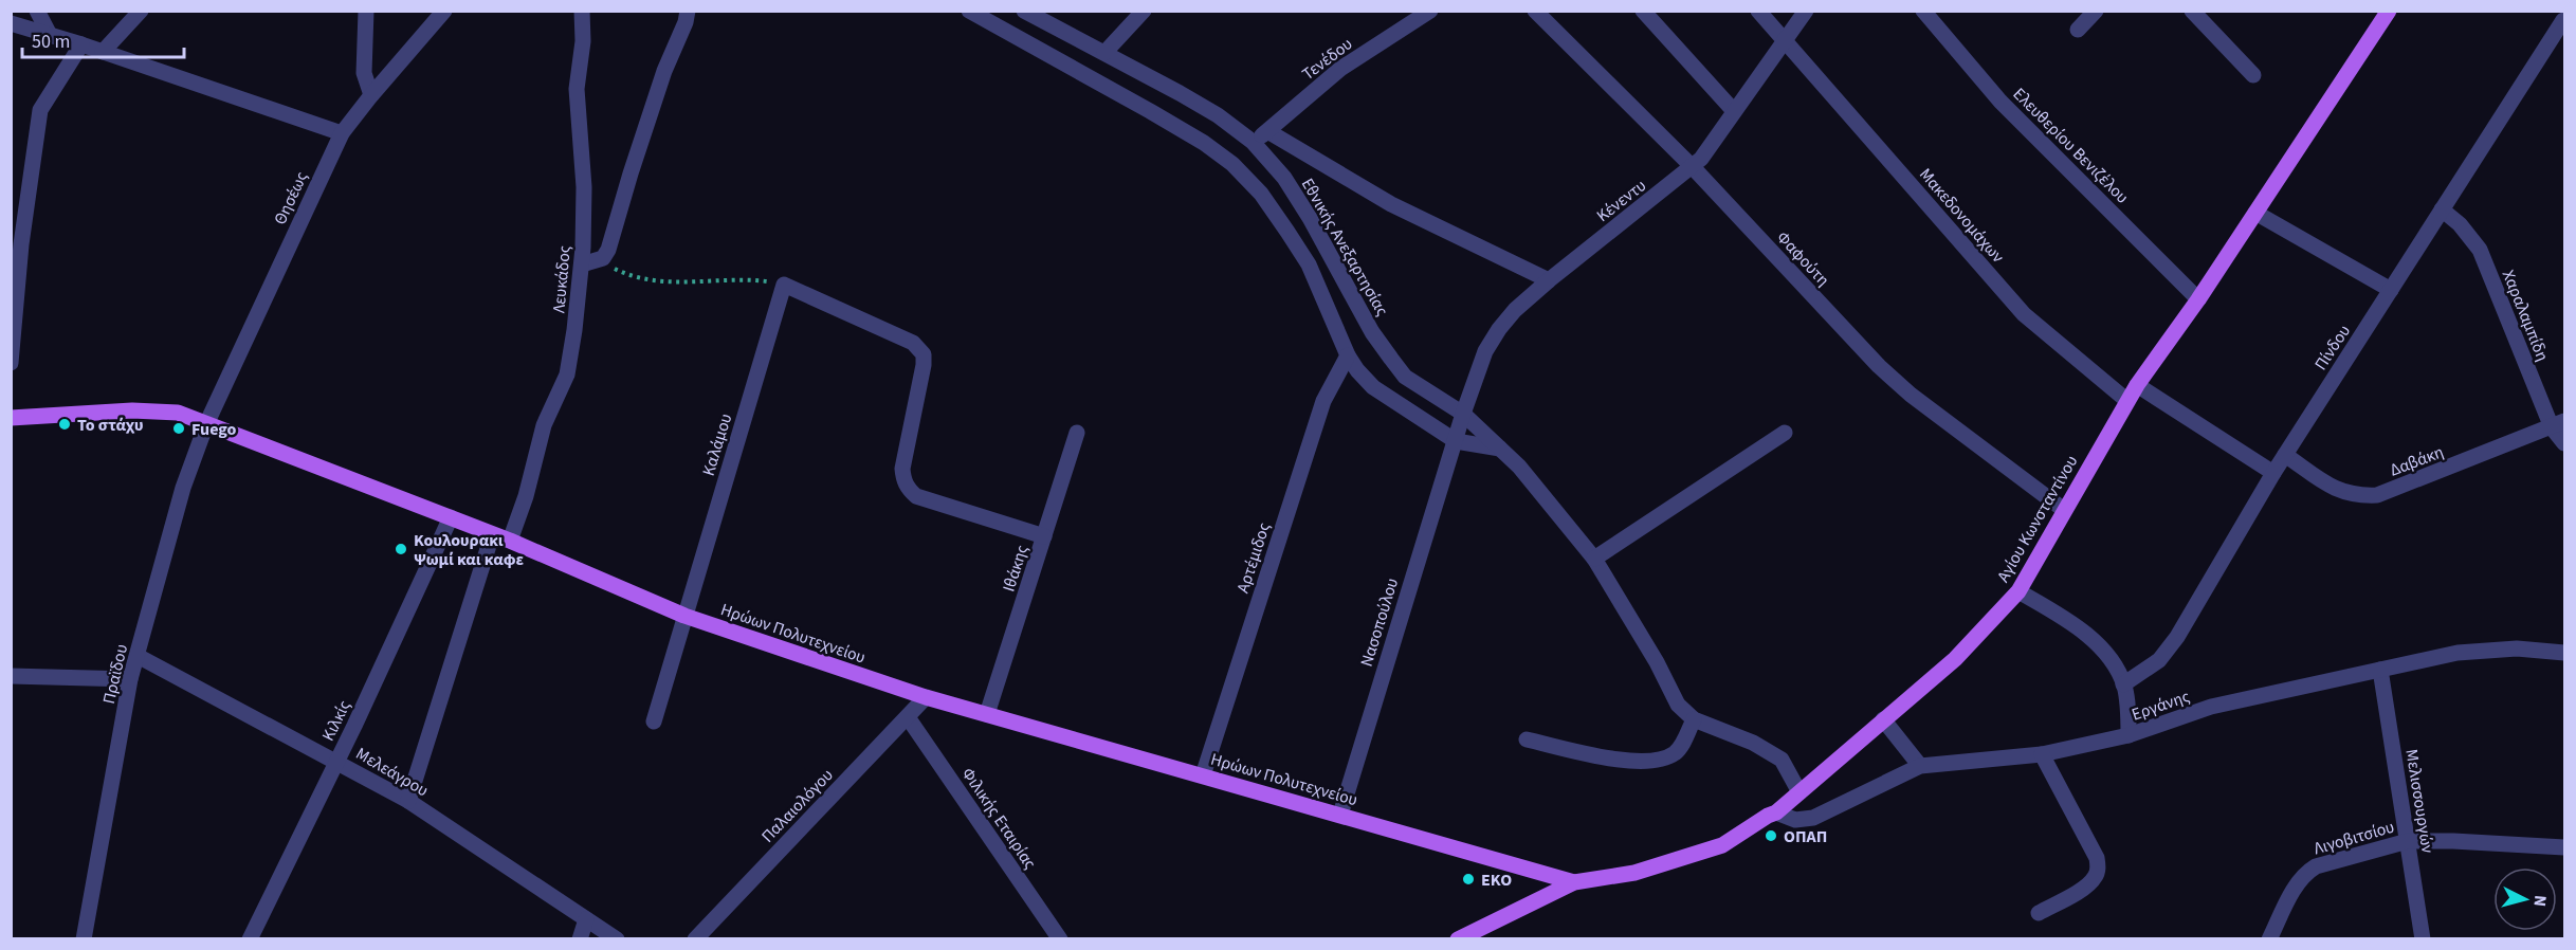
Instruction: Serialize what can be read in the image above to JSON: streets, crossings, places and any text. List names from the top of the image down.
{
  "streets": {
    "main road": ["Αγίου Κωνσταντίνου", "Ηρώων Πολυτεχνείου"],
    "street": [
      "Τενέδου",
      "Ελευθερίου Βενιζέλου",
      "Θησέως",
      "Κένεντυ",
      "Μακεδονομάχων",
      "Εθνικής Ανεξαρτησίας",
      "Φαφούτη",
      "Λευκάδος",
      "Χαραλαμπίδη",
      "Πίνδου",
      "Καλάμου",
      "Δαβάκη",
      "Αρτέμιδος",
      "Ιθάκης",
      "Νασοπούλου",
      "Πραϊδου",
      "Εργάνης",
      "Κιλκίς",
      "Μελεάγρου",
      "Μελισσουργών",
      "Παλαιολόγου",
      "Φιλικής Εταιρίας",
      "Λιγοβιτσίου"
    ]
  },
  "crossings": [
    ["Τενέδου", "Εθνικής Ανεξαρτησίας"],
    ["Ελευθερίου Βενιζέλου", "Αγίου Κωνσταντίνου"],
    ["Θησέως", "Ηρώων Πολυτεχνείου"],
    ["Θησέως", "Πραϊδου"],
    ["Κένεντυ", "Μακεδονομάχων"],
    ["Κένεντυ", "Εθνικής Ανεξαρτησίας"],
    ["Κένεντυ", "Φαφούτη"],
    ["Κένεντυ", "Νασοπούλου"],
    ["Μακεδονομάχων", "Αγίου Κωνσταντίνου"],
    ["Εθνικής Ανεξαρτησίας", "Νασοπούλου"],
    ["Φαφούτη", "Αγίου Κωνσταντίνου"],
    ["Λευκάδος", "Ηρώων Πολυτεχνείου"],
    ["Χαραλαμπίδη", "Πίνδου"],
    ["Χαραλαμπίδη", "Δαβάκη"],
    ["Πίνδου", "Δαβάκη"],
    ["Καλάμου", "Ηρώων Πολυτεχνείου"],
    ["Αγίου Κωνσταντίνου", "Ηρώων Πολυτεχνείου"],
    ["Αγίου Κωνσταντίνου", "Εργάνης"],
    ["Αρτέμιδος", "Ηρώων Πολυτεχνείου"],
    ["Ιθάκης", "Ηρώων Πολυτεχνείου"],
    ["Νασοπούλου", "Ηρώων Πολυτεχνείου"],
    ["Ηρώων Πολυτεχνείου", "Πραϊδου"],
    ["Ηρώων Πολυτεχνείου", "Κιλκίς"],
    ["Ηρώων Πολυτεχνείου", "Παλαιολόγου"],
    ["Πραϊδου", "Μελεάγρου"],
    ["Εργάνης", "Μελισσουργών"],
    ["Κιλκίς", "Μελεάγρου"],
    ["Μελισσουργών", "Λιγοβιτσίου"],
    ["Παλαιολόγου", "Φιλικής Εταιρίας"]
  ],
  "places": [
    "Το στάχυ",
    "Fuego",
    "Κουλουρακι Ψωμί και καφε",
    "ΟΠΑΠ",
    "EKO"
  ],
  "scale_bar": "50 m",
  "north": "right"
}
